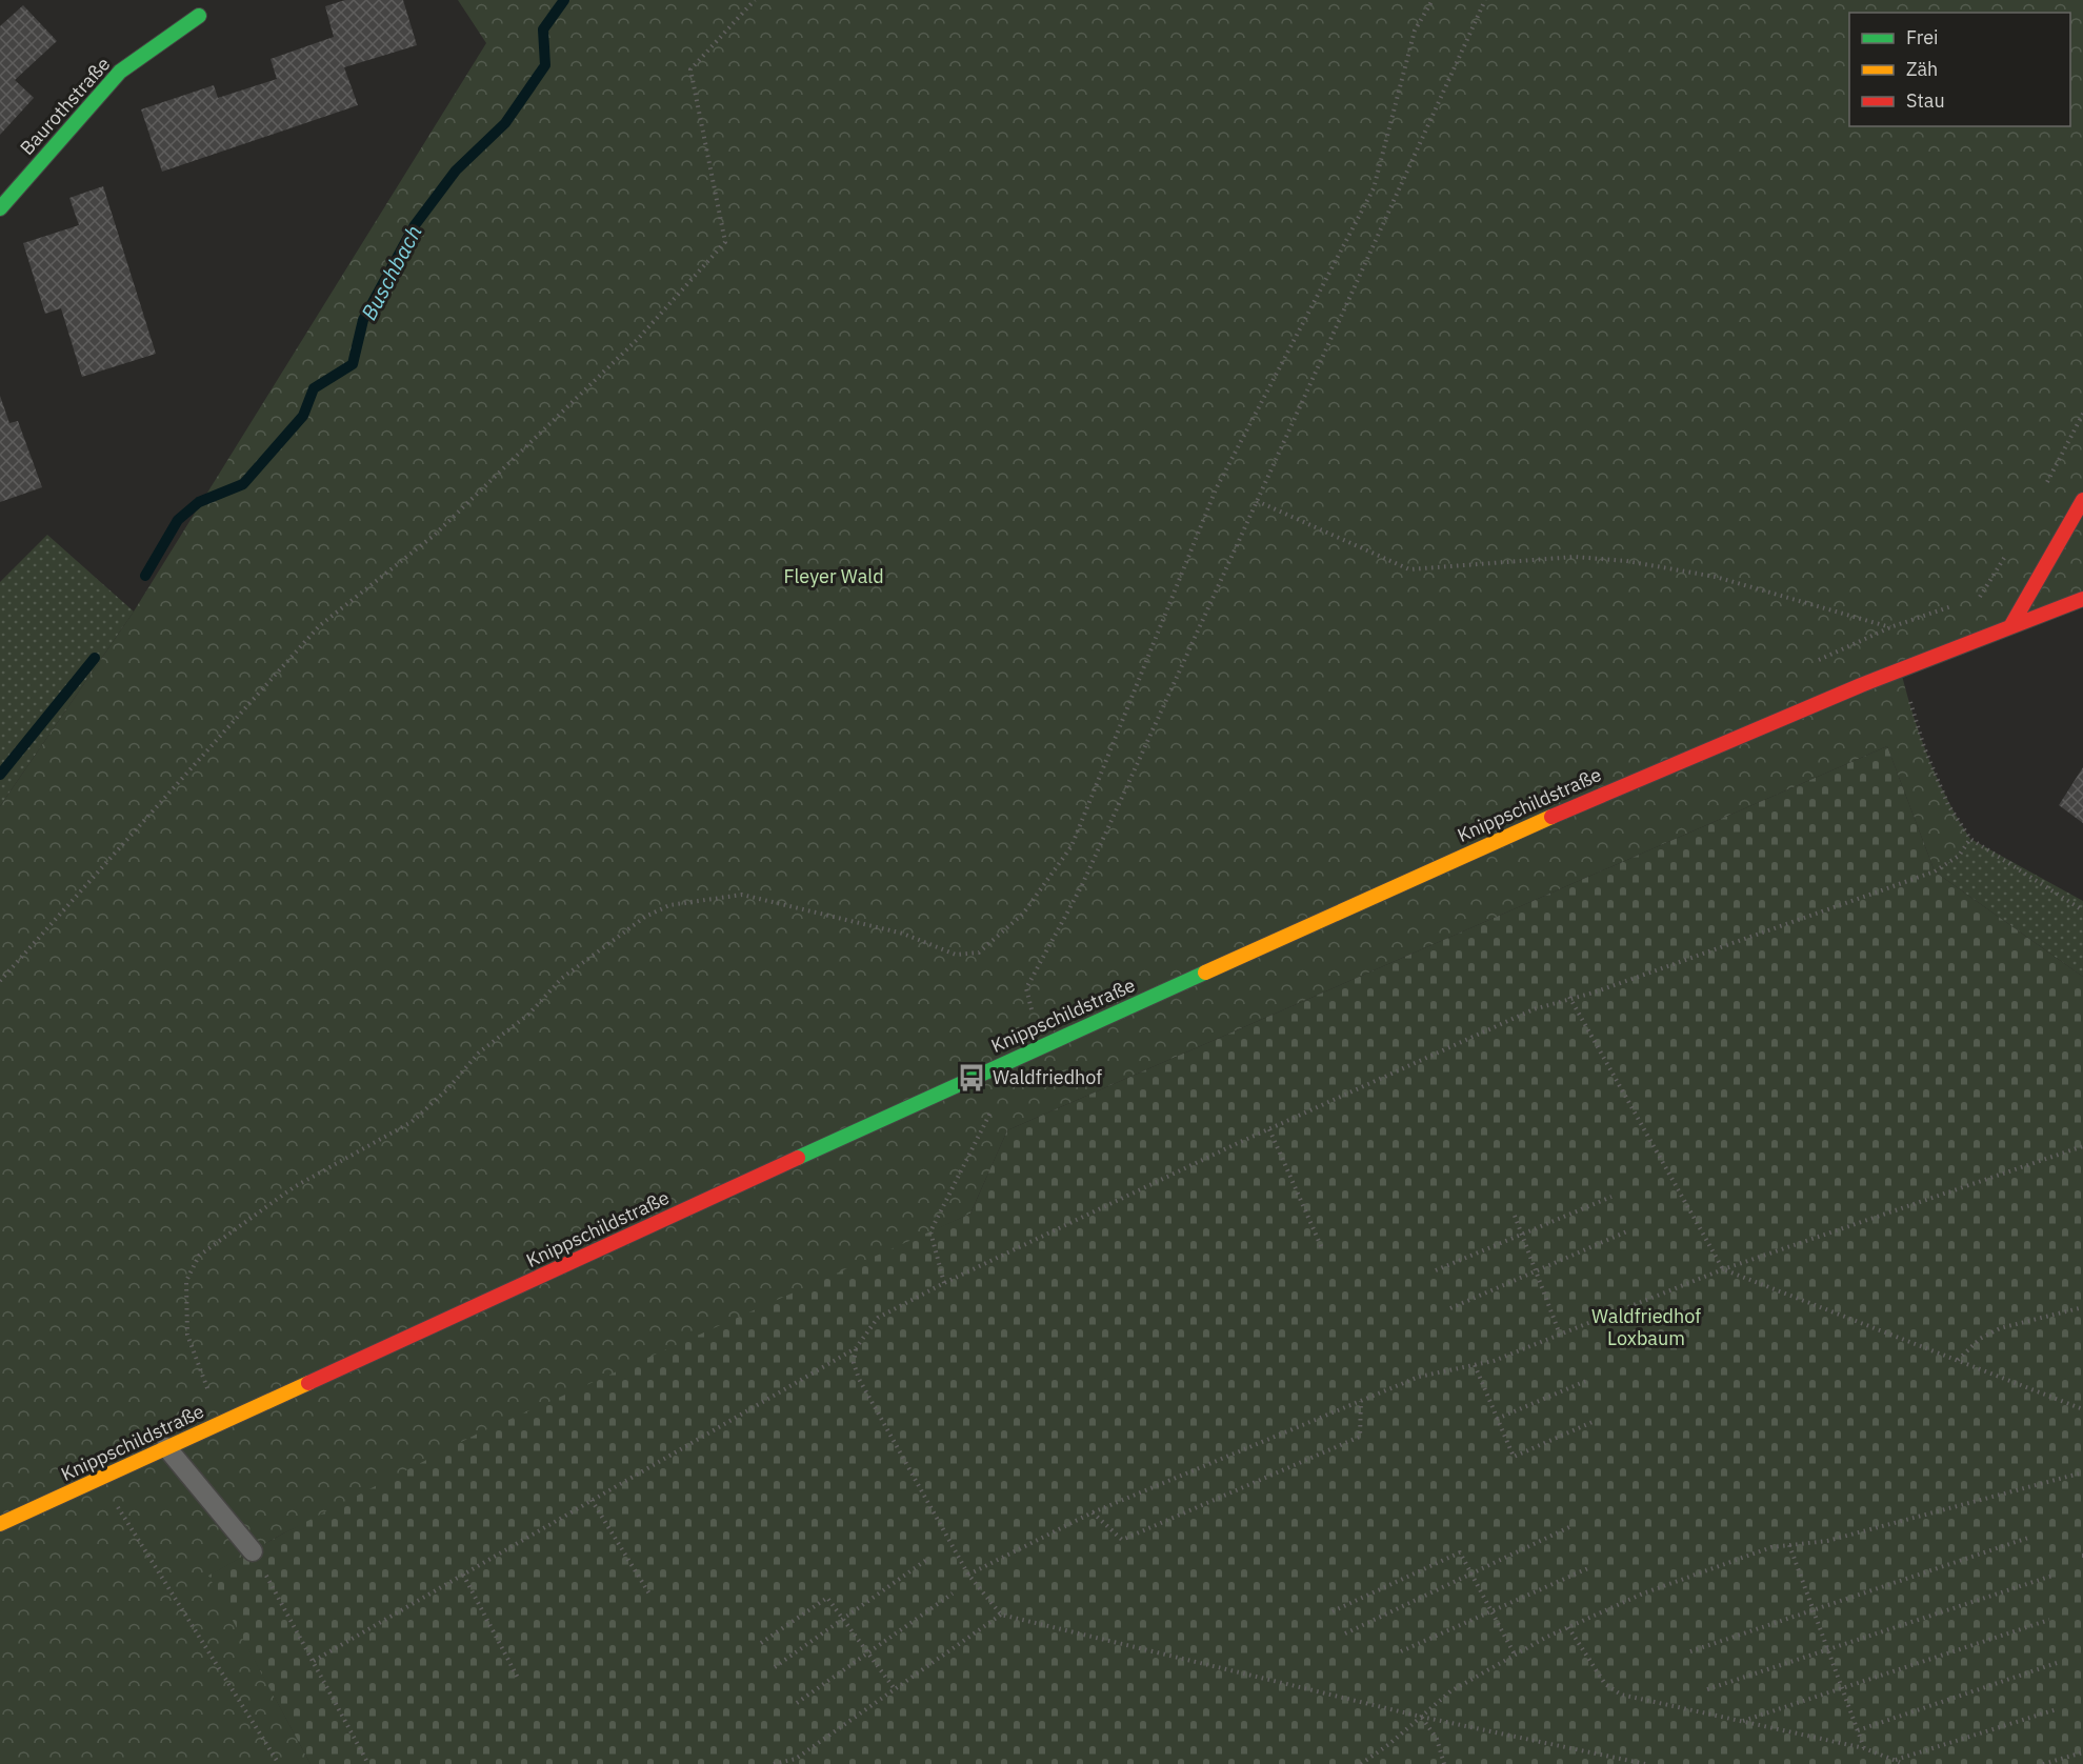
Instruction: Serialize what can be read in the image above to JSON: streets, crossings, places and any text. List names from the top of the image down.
{
  "streets": {
    "street": ["Baurothstraße", "Knippschildstraße"]
  },
  "water": ["Buschbach"],
  "parks": ["Fleyer Wald", "Waldfriedhof Loxbaum"],
  "places": {
    "bus stop": ["Waldfriedhof"]
  },
  "legend": ["Frei", "Zäh", "Stau"]
}
